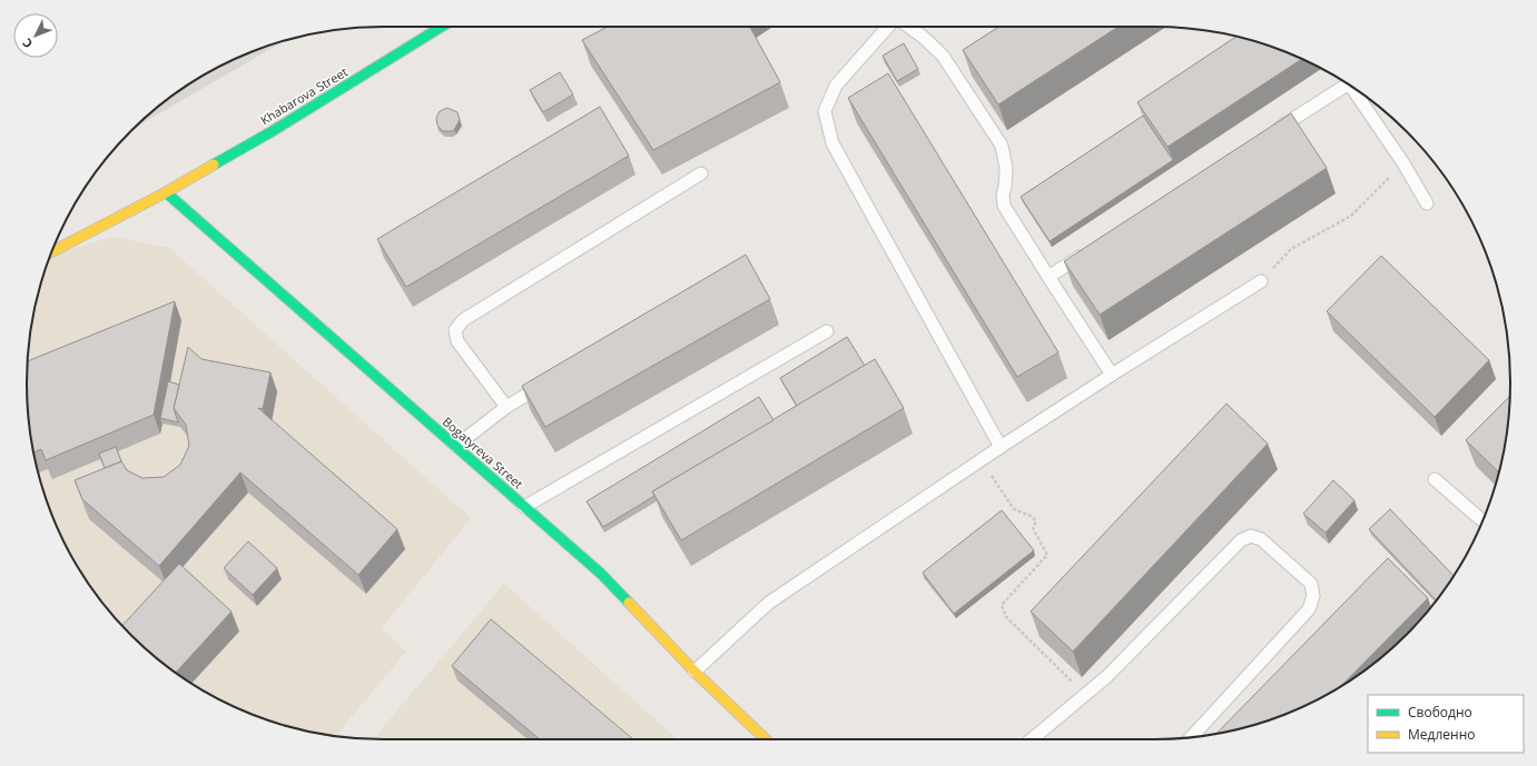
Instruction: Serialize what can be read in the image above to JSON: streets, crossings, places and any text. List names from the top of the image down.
{
  "streets": {
    "main road": ["Khabarova Street", "Bogatyreva Street"]
  },
  "crossings": [
    ["Khabarova Street", "Bogatyreva Street"]
  ],
  "legend": ["Свободно", "Медленно"],
  "north": "bottom left"
}
